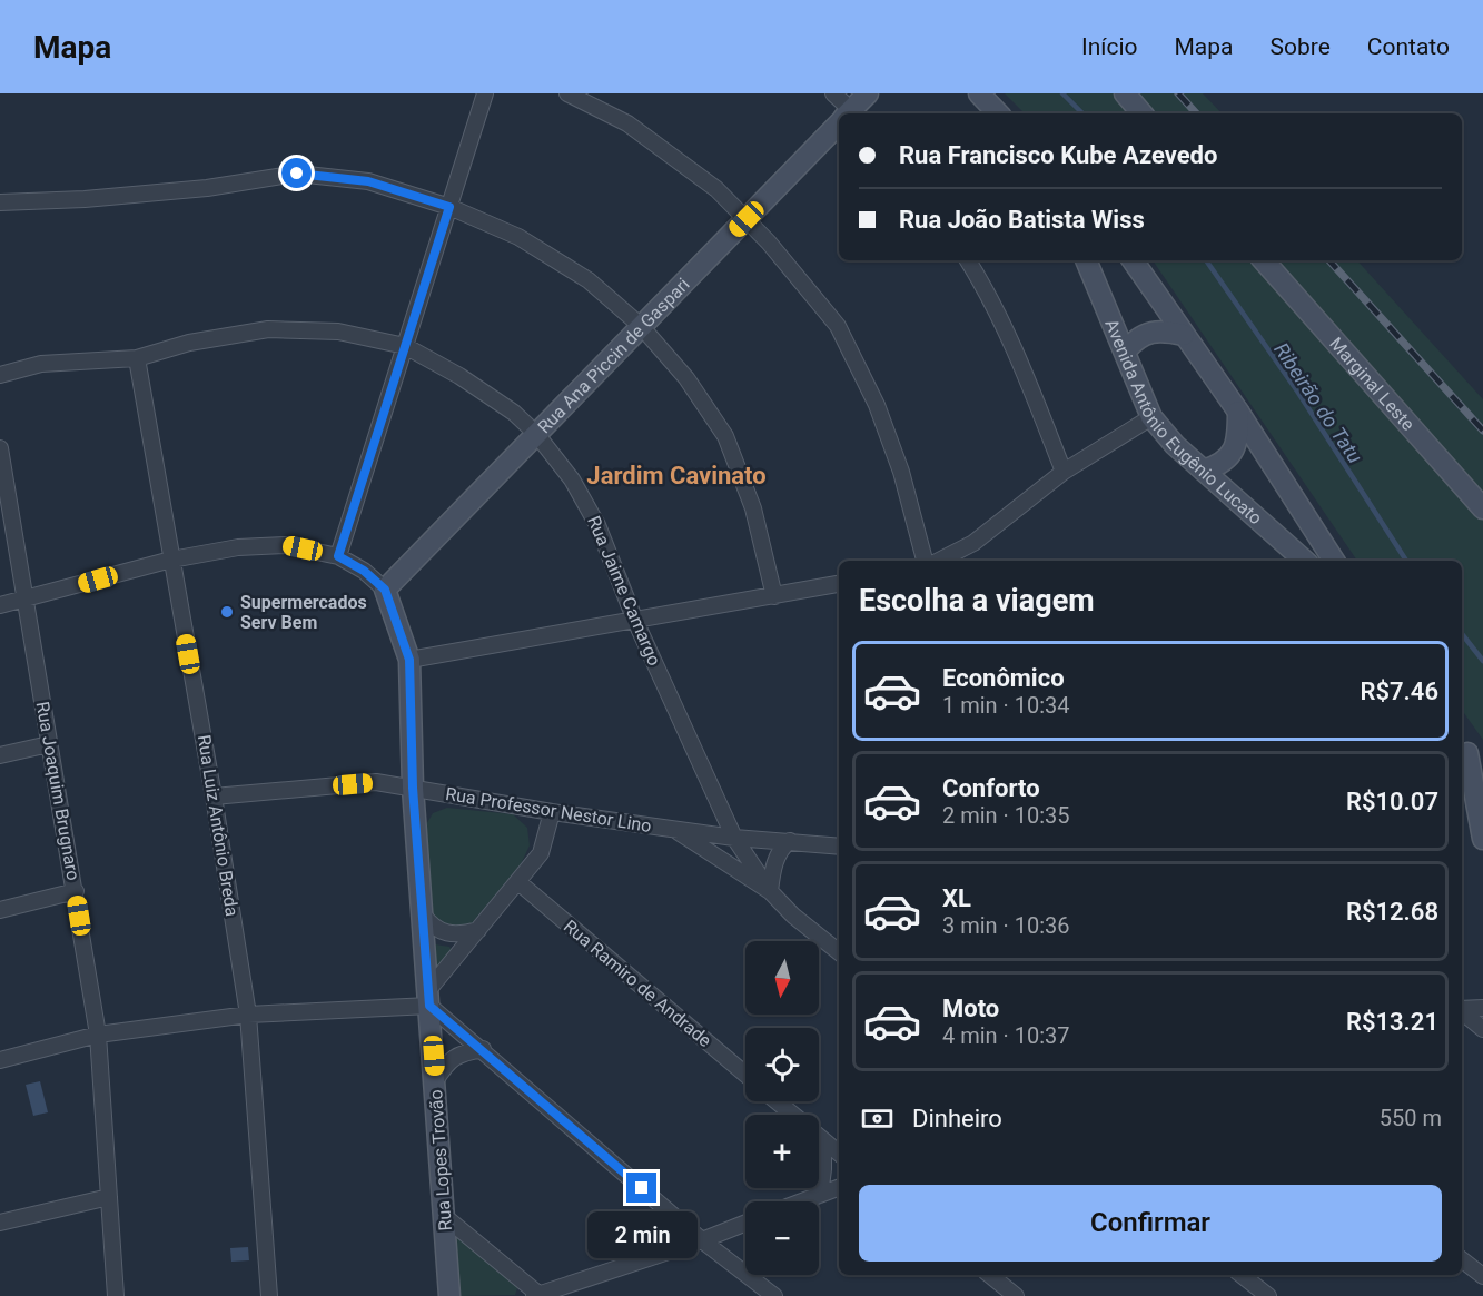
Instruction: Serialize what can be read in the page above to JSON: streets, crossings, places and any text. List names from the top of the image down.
{
  "streets": {
    "main road": [
      "Rua Ana Piccin de Gaspari",
      "Marginal Leste",
      "Avenida Antônio Eugênio Lucato",
      "Rua Lopes Trovão"
    ],
    "street": [
      "Rua Jaime Camargo",
      "Rua Joaquim Brugnaro",
      "Rua Professor Nestor Lino",
      "Rua Luiz Antônio Breda",
      "Rua Ramiro de Andrade"
    ]
  },
  "crossings": [
    ["Rua Ana Piccin de Gaspari", "Rua Jaime Camargo"],
    ["Rua Ana Piccin de Gaspari", "Rua Lopes Trovão"],
    ["Rua Jaime Camargo", "Rua Professor Nestor Lino"],
    ["Rua Jaime Camargo", "Rua Luiz Antônio Breda"],
    ["Rua Professor Nestor Lino", "Rua Luiz Antônio Breda"],
    ["Rua Professor Nestor Lino", "Rua Lopes Trovão"]
  ],
  "districts": ["Jardim Cavinato"],
  "water": ["Ribeirão do Tatu"],
  "places": ["Supermercados Serv Bem"],
  "north": "bottom",
  "page": {
    "header": "Mapa",
    "nav": [
      "Início",
      "Mapa",
      "Sobre",
      "Contato"
    ],
    "banner": ["Rua Francisco Kube Azevedo", "Rua João Batista Wiss"],
    "heading": "Escolha a viagem",
    "list": [
      {
        "name": "Econômico",
        "note": "1 min · 10:34",
        "value": "R$7.46"
      },
      {
        "name": "Conforto",
        "note": "2 min · 10:35",
        "value": "R$10.07"
      },
      {
        "name": "XL",
        "note": "3 min · 10:36",
        "value": "R$12.68"
      },
      {
        "name": "Moto",
        "note": "4 min · 10:37",
        "value": "R$13.21"
      }
    ],
    "map_buttons": ["+", "−"],
    "pay": ["Dinheiro", "550 m"],
    "buttons": "Confirmar",
    "bubble": "2 min"
  }
}
